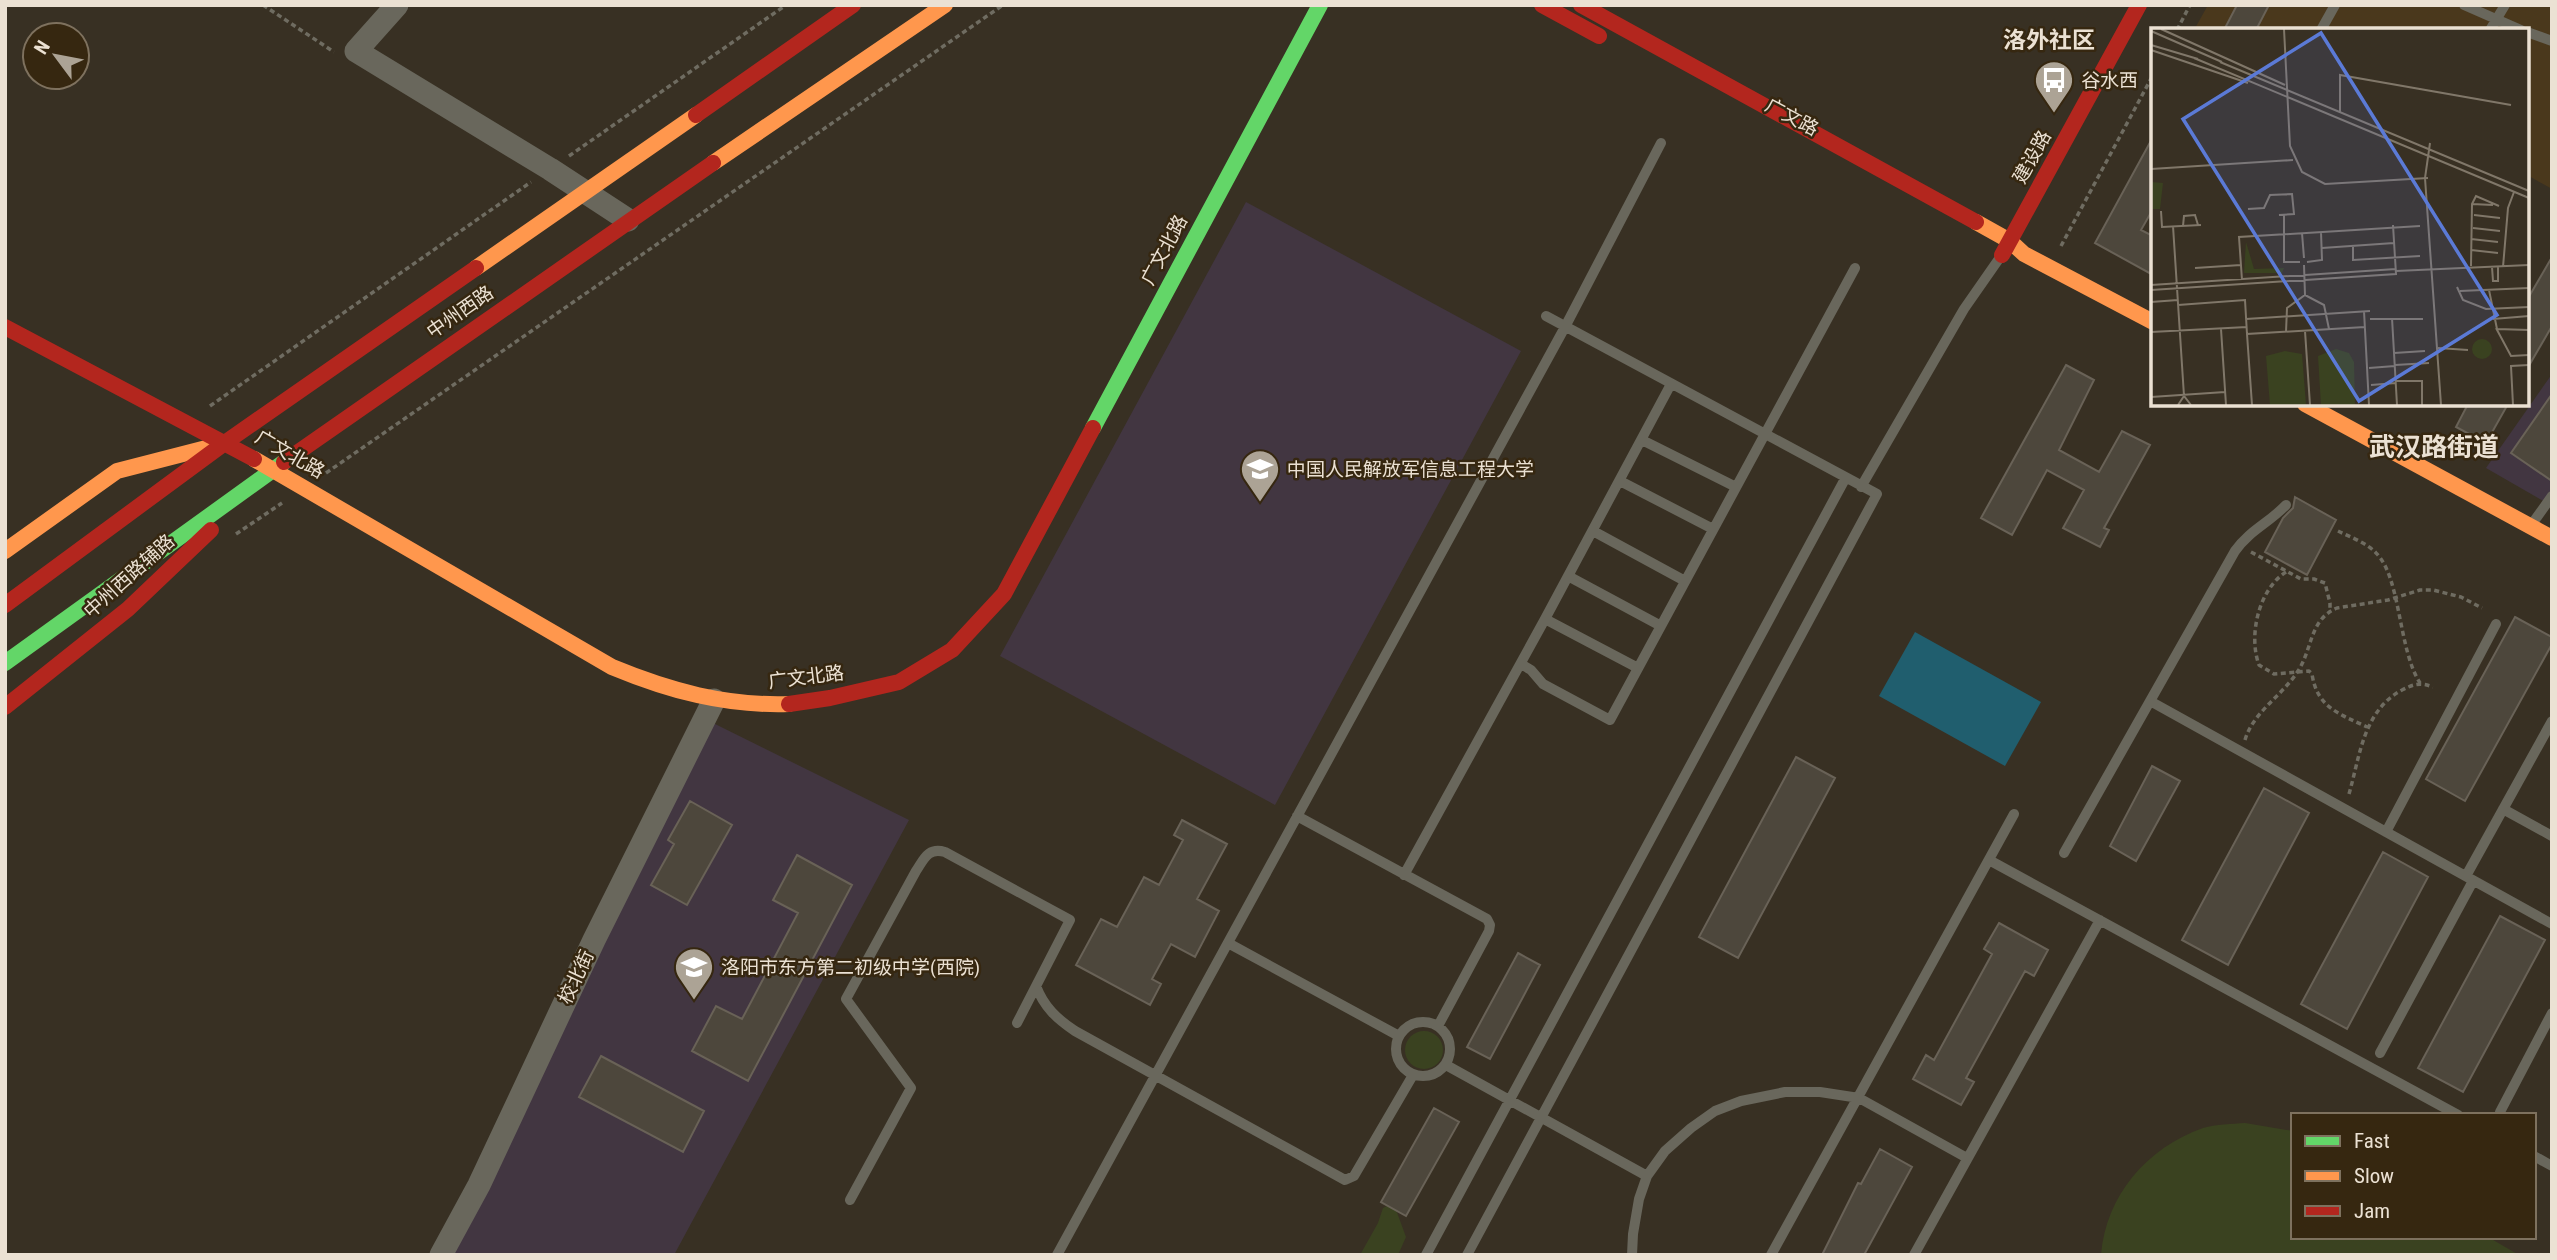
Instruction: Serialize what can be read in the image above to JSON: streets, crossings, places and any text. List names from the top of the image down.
{
  "streets": {
    "street": [
      "广文路",
      "建设路",
      "广文北路",
      "中州西路",
      "中州西路辅路",
      "校北街"
    ]
  },
  "crossings": [
    ["广文路", "建设路"],
    ["广文北路", "中州西路"],
    ["广文北路", "中州西路辅路"],
    ["广文北路", "校北街"],
    ["中州西路", "中州西路辅路"]
  ],
  "districts": ["洛外社区", "武汉路街道"],
  "places": {
    "bus stop": ["谷水西"],
    "school or university": ["中国人民解放军信息工程大学", "洛阳市东方第二初级中学(西院)"]
  },
  "legend": ["Fast", "Slow", "Jam"],
  "north": "top left"
}
